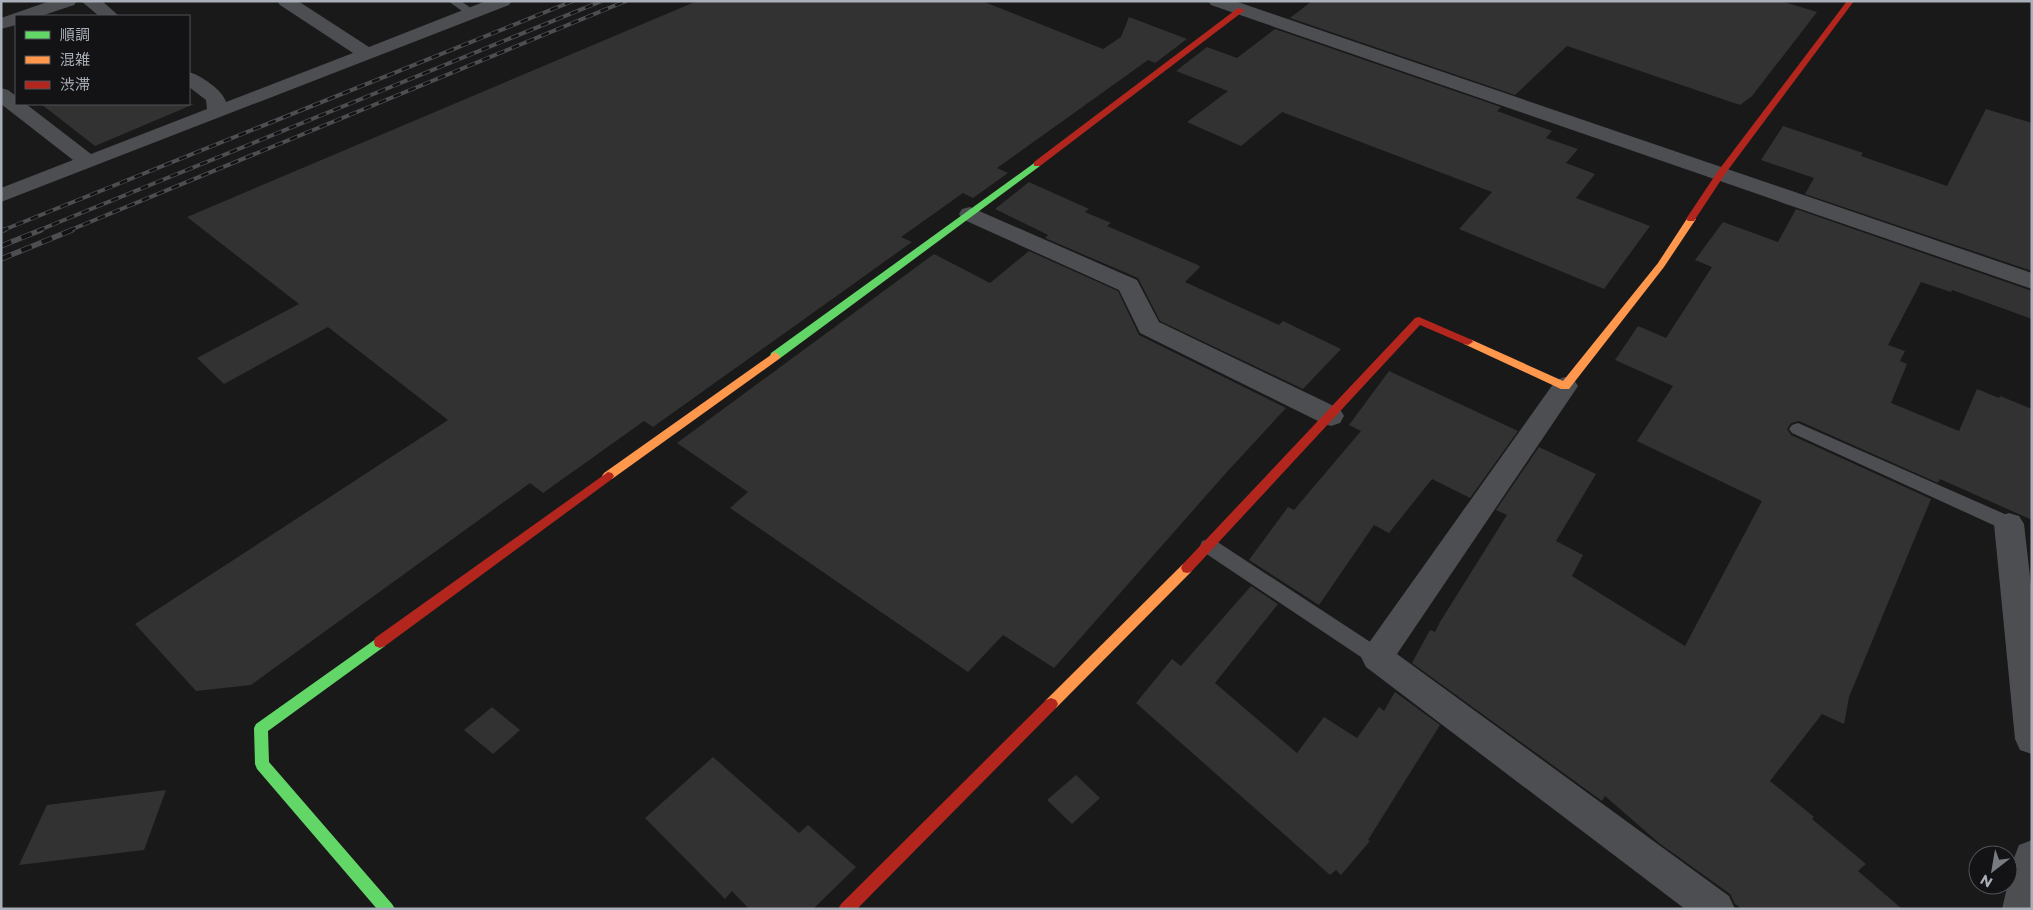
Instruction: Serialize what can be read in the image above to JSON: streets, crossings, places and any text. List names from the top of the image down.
{
  "legend": ["順調", "混雑", "渋滞"],
  "north": "bottom left"
}
